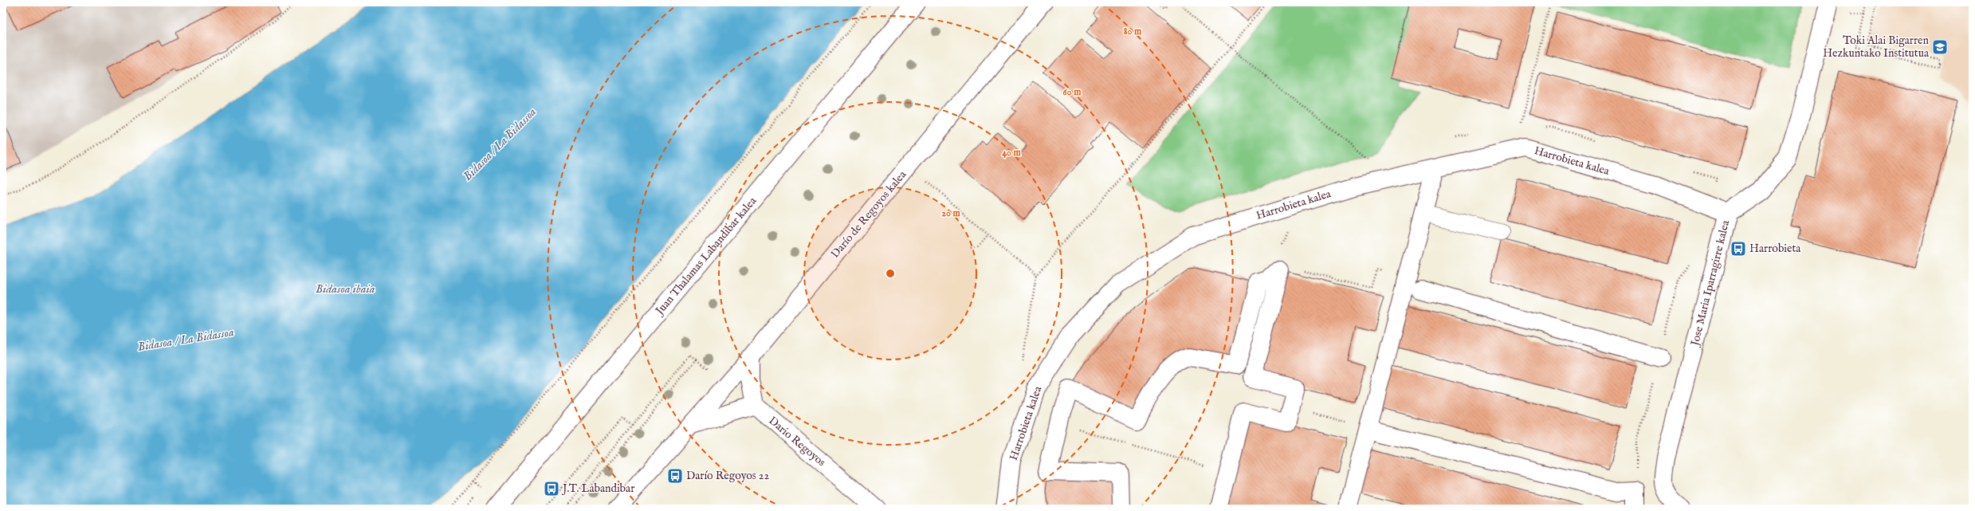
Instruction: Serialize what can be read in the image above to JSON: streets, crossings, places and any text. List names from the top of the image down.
{
  "streets": {
    "street": [
      "Harrobieta kalea",
      "Darío de Regoyos kalea",
      "Juan Thalamas Labandibar kalea",
      "Jose Maria Iparragirre kalea",
      "Dario Regoyos"
    ]
  },
  "crossings": [
    ["Harrobieta kalea", "Jose Maria Iparragirre kalea"]
  ],
  "water": ["Bidasoa / La Bidassoa", "Bidasoa ibaia"],
  "places": {
    "school or university": ["Toki Alai Bigarren Hezkuntako Institutua"],
    "bus stop": ["Harrobieta", "Darío Regoyos 22", "J.T. Labandibar"]
  },
  "rings": [
    "80 m",
    "60 m",
    "40 m",
    "20 m"
  ]
}
